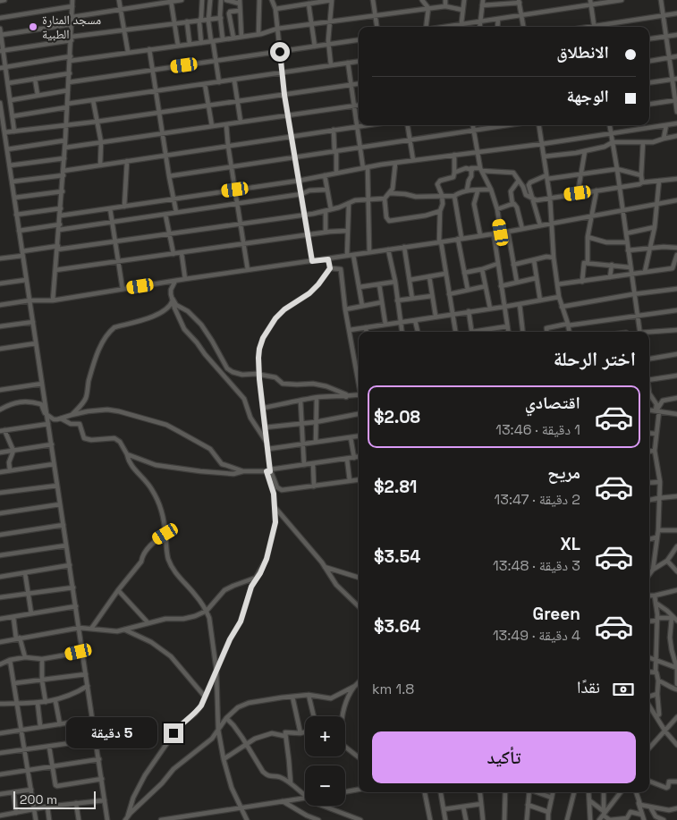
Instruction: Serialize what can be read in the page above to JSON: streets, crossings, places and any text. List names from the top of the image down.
{
  "places": ["مسجد المنارة الطبية"],
  "scale_bar": "200 m",
  "page": {
    "banner": ["الانطلاق", "الوجهة"],
    "heading": "اختر الرحلة",
    "list": [
      {
        "name": "اقتصادي",
        "note": "1 دقيقة · 13:46",
        "value": "$2.08"
      },
      {
        "name": "مريح",
        "note": "2 دقيقة · 13:47",
        "value": "$2.81"
      },
      {
        "name": "XL",
        "note": "3 دقيقة · 13:48",
        "value": "$3.54"
      },
      {
        "name": "Green",
        "note": "4 دقيقة · 13:49",
        "value": "$3.64"
      }
    ],
    "pay": ["نقدًا", "1.8 km"],
    "map_buttons": ["+", "−"],
    "bubble": "5 دقيقة",
    "buttons": "تأكيد",
    "scale": "200 m"
  }
}
